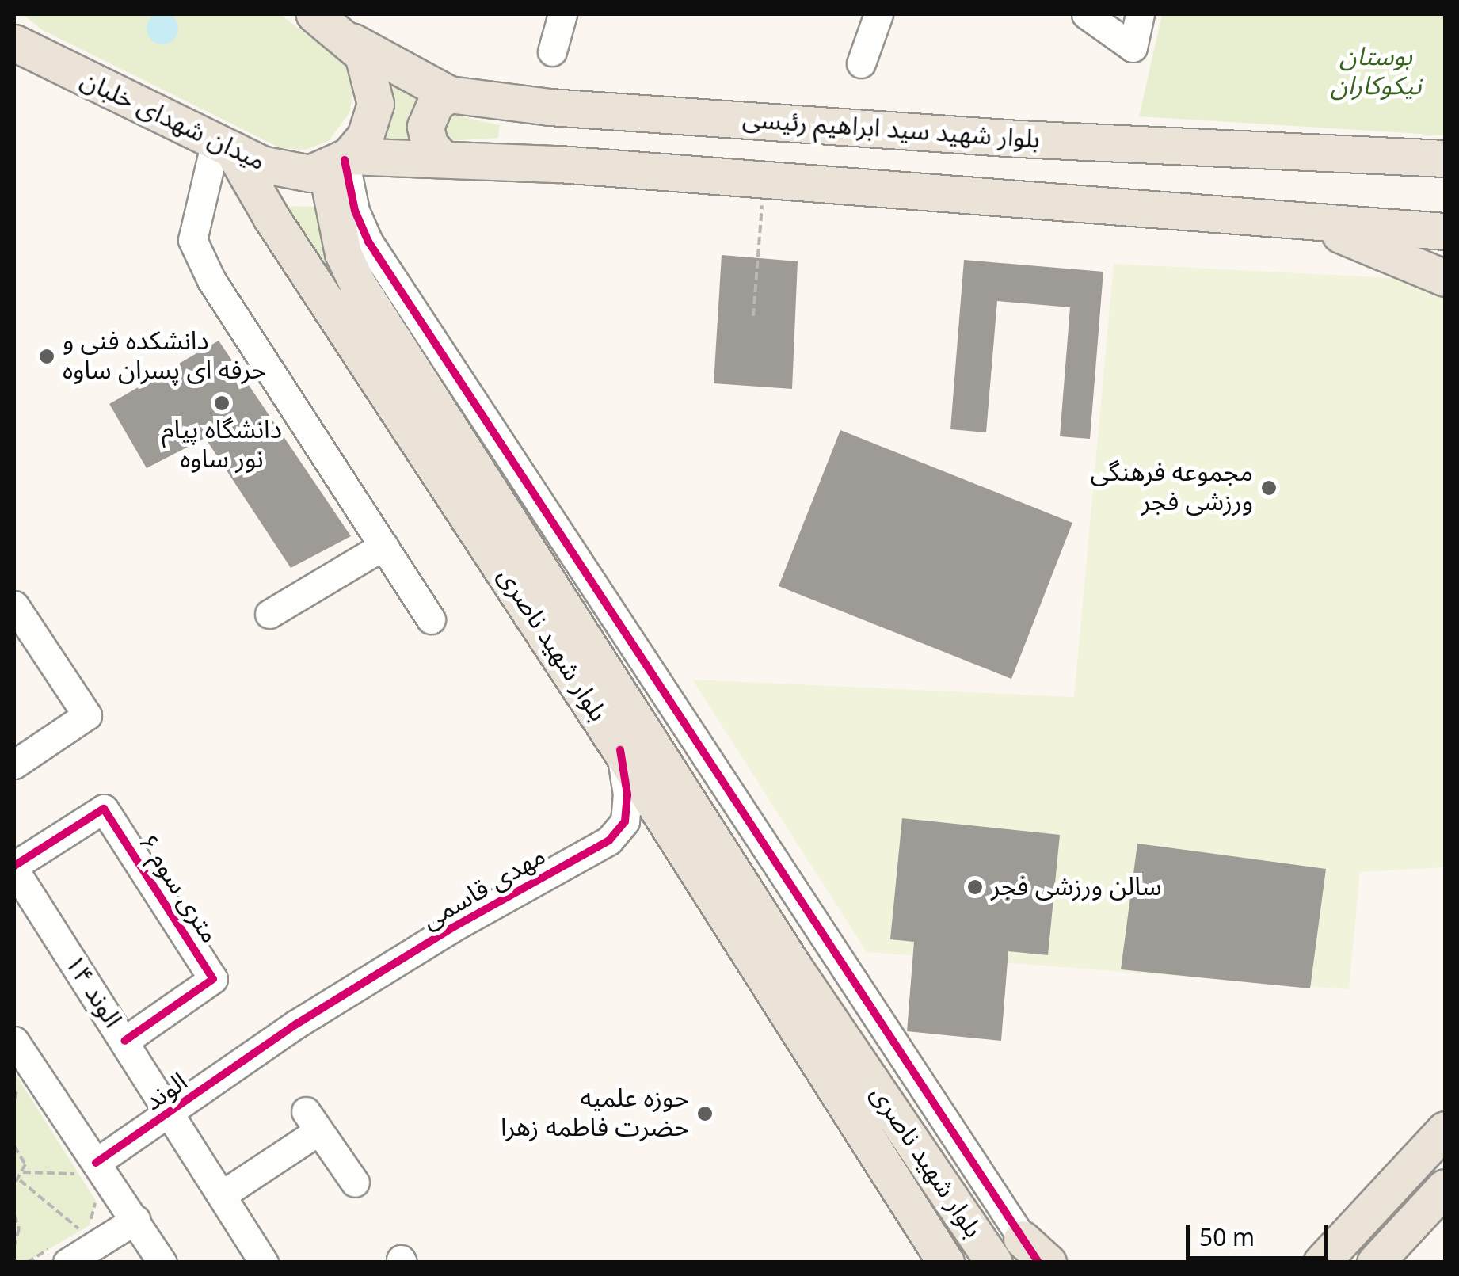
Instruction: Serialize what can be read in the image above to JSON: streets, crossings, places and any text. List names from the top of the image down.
{
  "streets": {
    "main road": ["میدان شهدای خلبان", "بلوار شهید سید ابراهیم رئیسی", "بلوار شهید ناصری"],
    "street": [
      "۶ متری سوم",
      "مهدی قاسمی",
      "الوند ۱۴",
      "الوند"
    ]
  },
  "crossings": [
    ["میدان شهدای خلبان", "بلوار شهید ناصری"],
    ["بلوار شهید ناصری", "مهدی قاسمی"],
    ["۶ متری سوم", "الوند ۱۴"],
    ["مهدی قاسمی", "الوند"],
    ["الوند ۱۴", "الوند"]
  ],
  "parks": ["بوستان نیکوکاران"],
  "places": [
    "دانشکده فنی و حرفه ای پسران ساوه",
    "دانشگاه پیام نور ساوه",
    "مجموعه فرهنگی ورزشی فجر",
    "سالن ورزشی فجر",
    "حوزه علمیه حضرت فاطمه زهرا"
  ],
  "scale_bar": "50 m"
}
